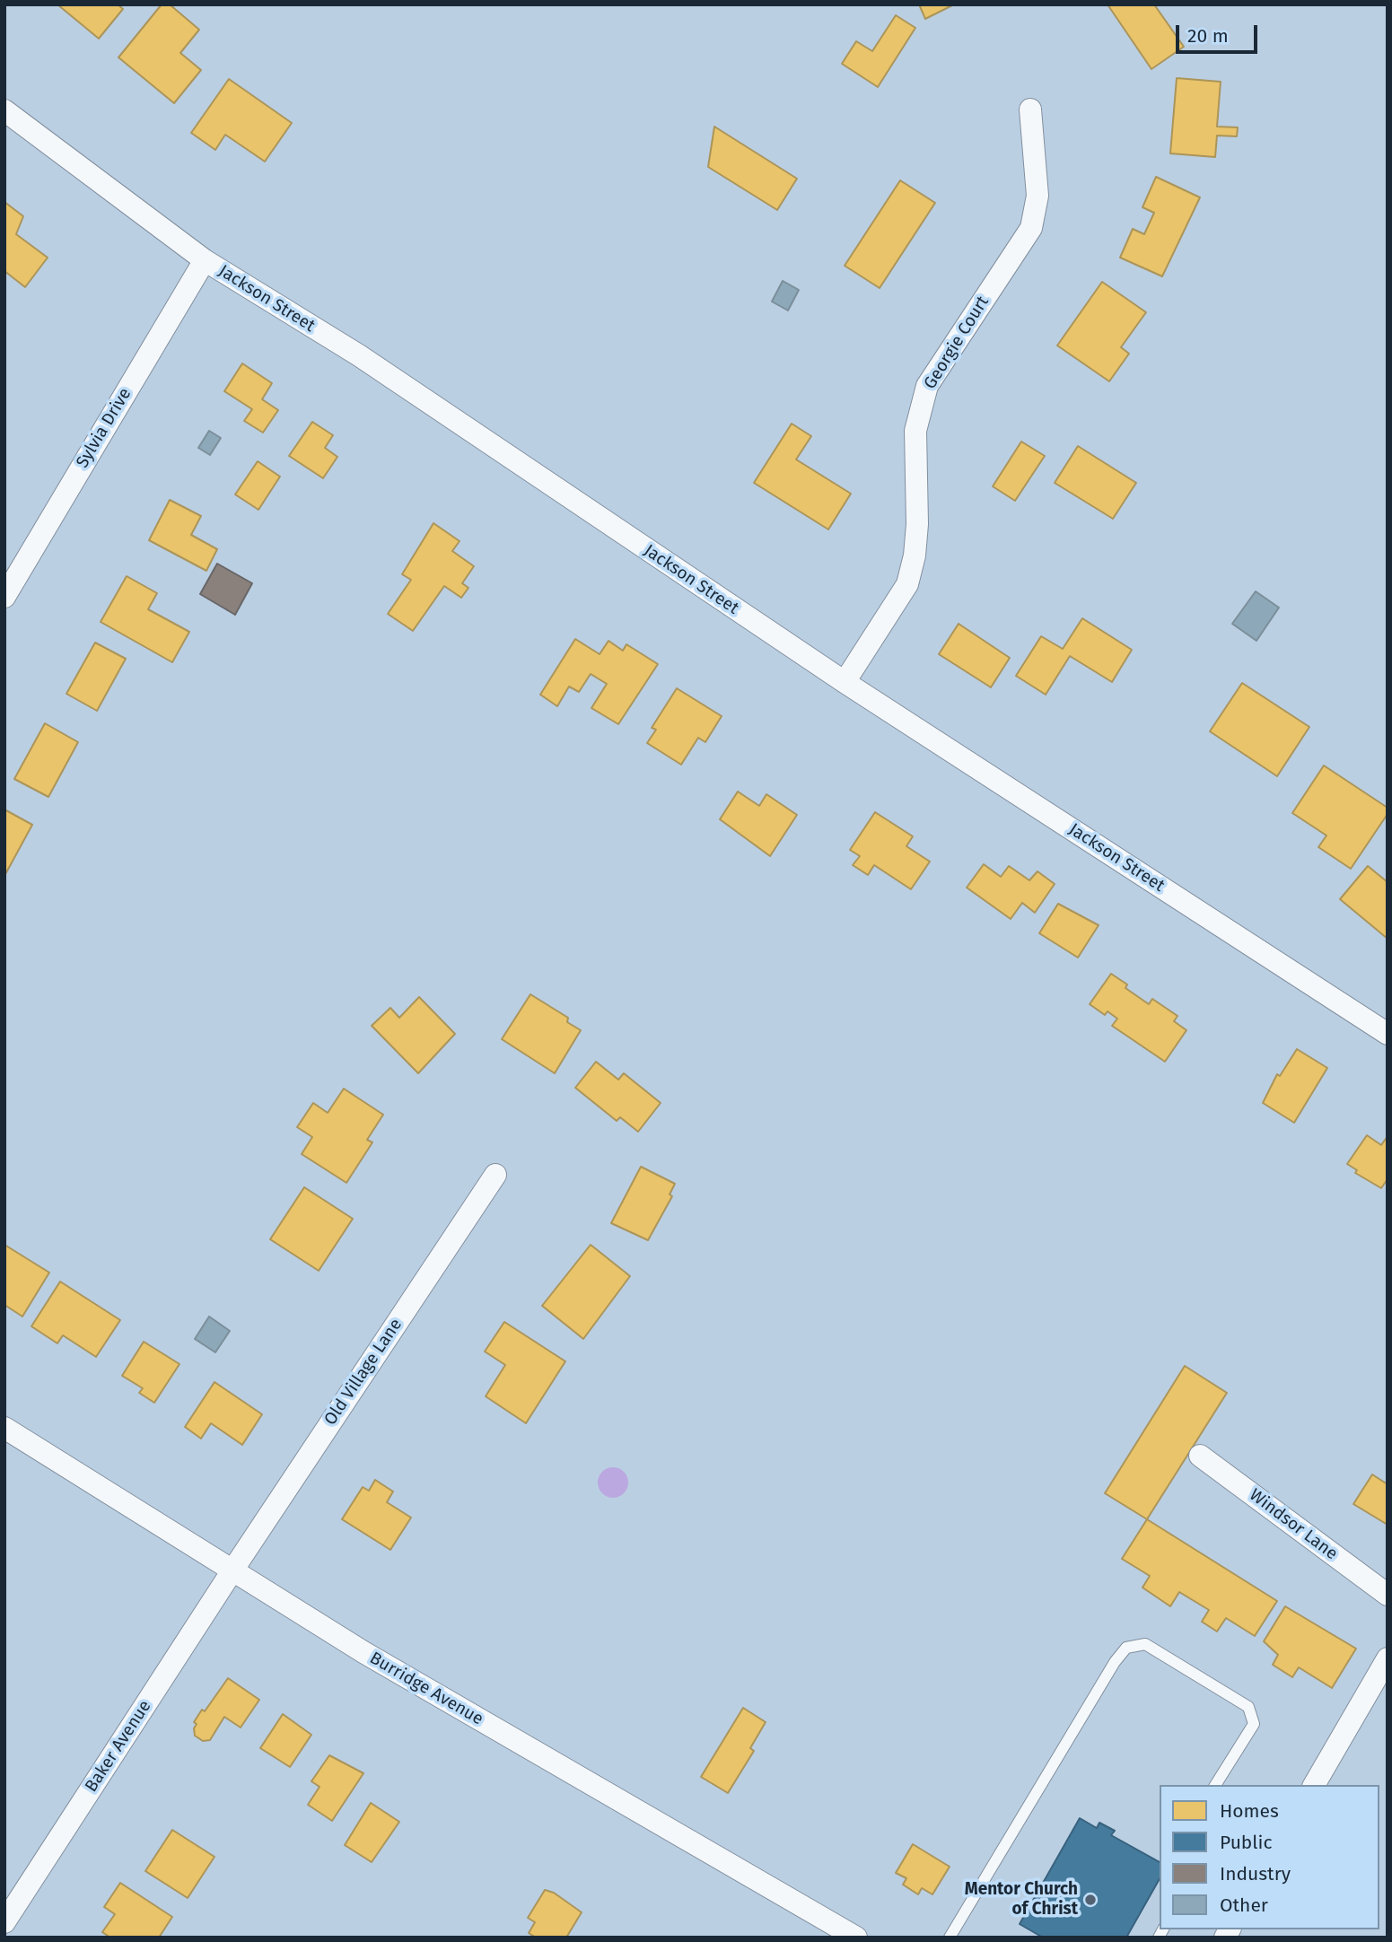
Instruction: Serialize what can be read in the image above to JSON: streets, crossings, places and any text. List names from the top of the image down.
{
  "streets": {
    "street": [
      "Jackson Street",
      "Georgie Court",
      "Sylvia Drive",
      "Old Village Lane",
      "Windsor Lane",
      "Burridge Avenue",
      "Baker Avenue"
    ]
  },
  "crossings": [
    ["Jackson Street", "Georgie Court"],
    ["Jackson Street", "Sylvia Drive"],
    ["Old Village Lane", "Burridge Avenue"],
    ["Old Village Lane", "Baker Avenue"],
    ["Burridge Avenue", "Baker Avenue"]
  ],
  "places": ["Mentor Church of Christ"],
  "legend": [
    "Homes",
    "Public",
    "Industry",
    "Other"
  ],
  "scale_bar": "20 m"
}
